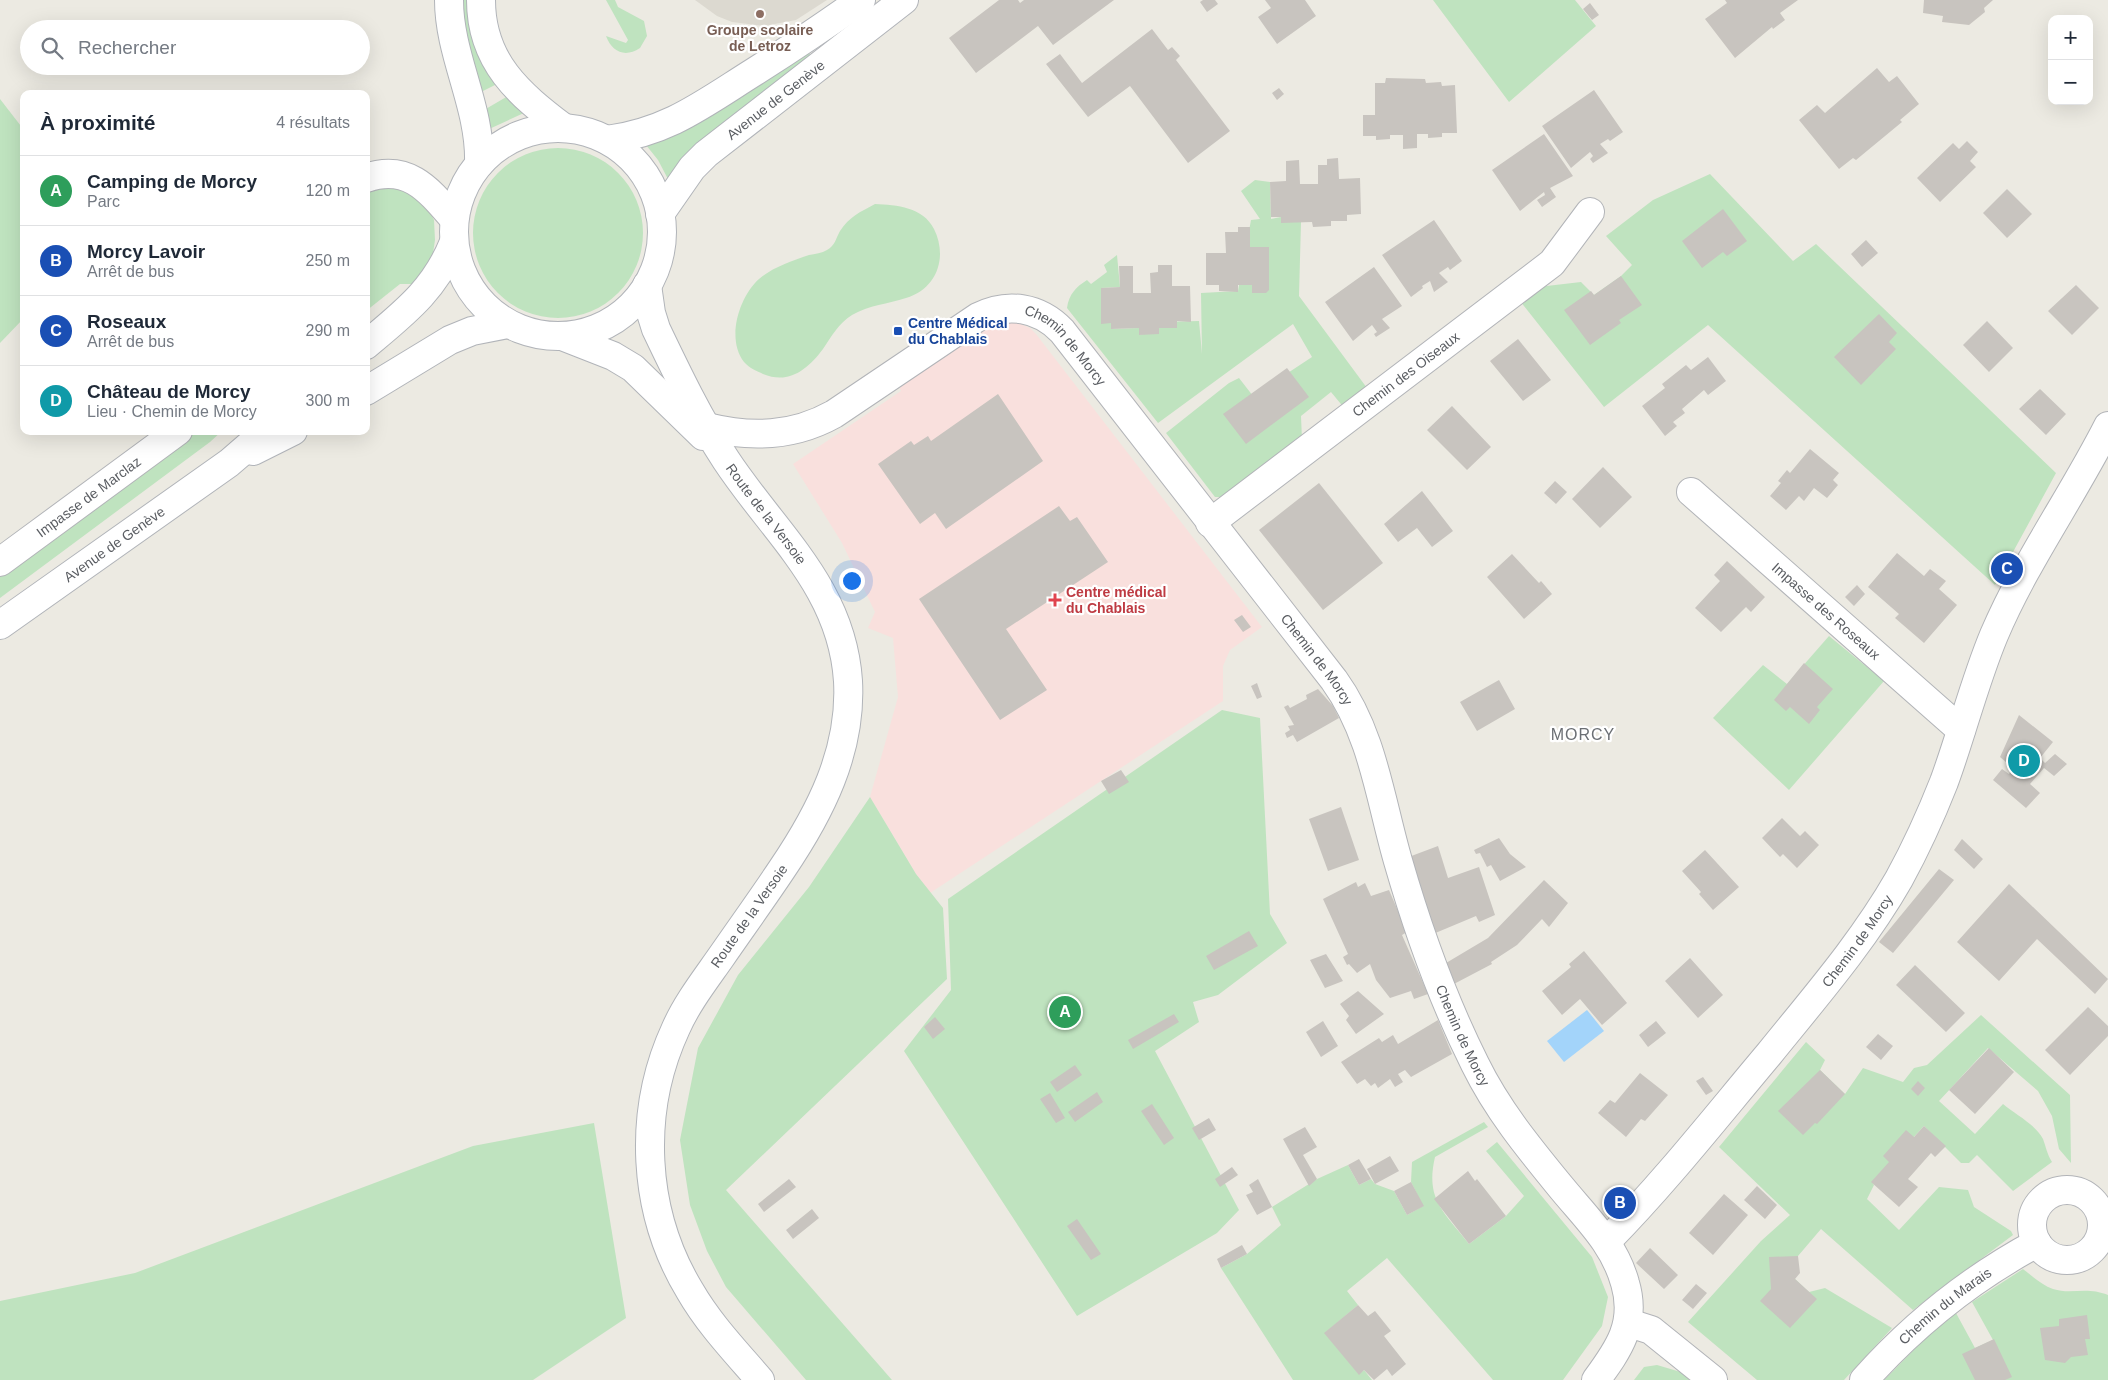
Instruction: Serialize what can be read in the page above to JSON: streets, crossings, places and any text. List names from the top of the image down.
{
  "streets": {
    "street": [
      "Avenue de Genève",
      "Chemin de Morcy",
      "Chemin des Oiseaux",
      "Impasse de Marclaz",
      "Route de la Versoie",
      "Impasse des Roseaux",
      "Chemin du Marais"
    ]
  },
  "crossings": [
    ["Chemin de Morcy", "Chemin des Oiseaux"],
    ["Chemin de Morcy", "Route de la Versoie"],
    ["Chemin de Morcy", "Impasse des Roseaux"]
  ],
  "districts": ["MORCY"],
  "places": {
    "other": ["Groupe scolaire de Letroz"],
    "transit": ["Centre Médical du Chablais"],
    "health": ["Centre médical du Chablais"]
  },
  "page": {
    "map_buttons": ["+", "−"],
    "search": "Rechercher",
    "heading": ["À proximité", "4 résultats"],
    "list": [
      {
        "mark": "A",
        "name": "Camping de Morcy",
        "note": "Parc",
        "value": "120 m"
      },
      {
        "mark": "B",
        "name": "Morcy Lavoir",
        "note": "Arrêt de bus",
        "value": "250 m"
      },
      {
        "mark": "C",
        "name": "Roseaux",
        "note": "Arrêt de bus",
        "value": "290 m"
      },
      {
        "mark": "D",
        "name": "Château de Morcy",
        "note": "Lieu · Chemin de Morcy",
        "value": "300 m"
      }
    ],
    "pins": [
      "C",
      "D",
      "A",
      "B"
    ]
  }
}
